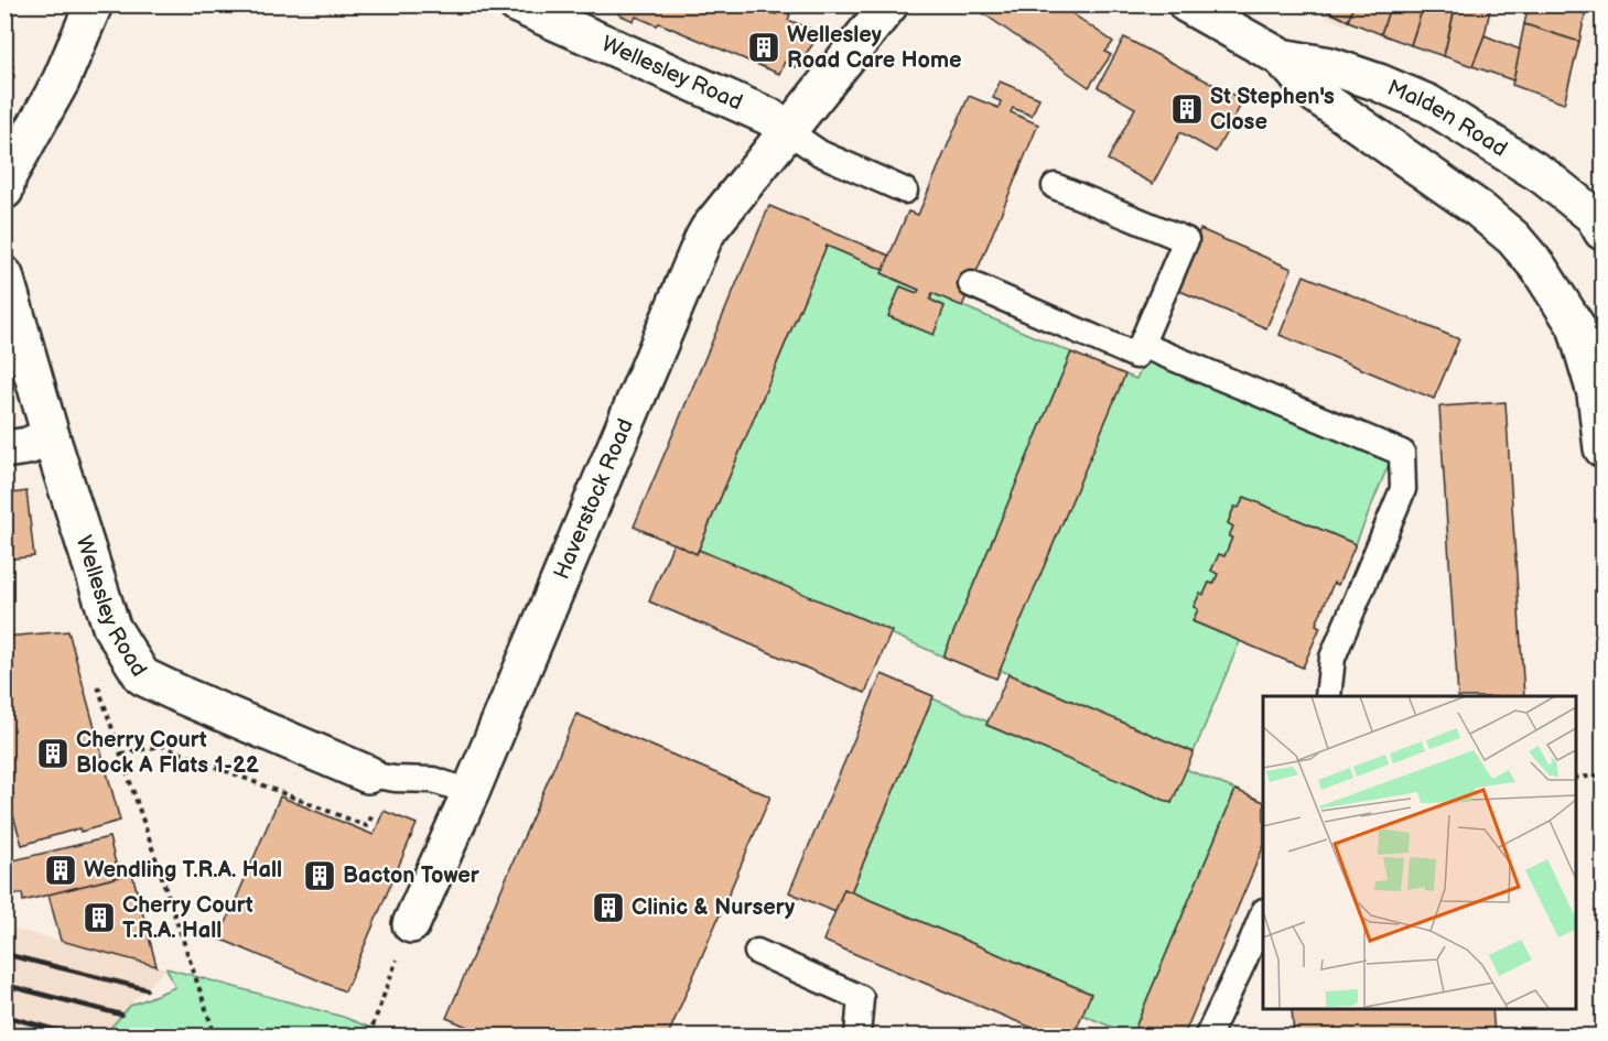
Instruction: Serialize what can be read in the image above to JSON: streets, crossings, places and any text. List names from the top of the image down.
{
  "streets": {
    "street": ["Wellesley Road", "Malden Road", "Haverstock Road"]
  },
  "crossings": [
    ["Wellesley Road", "Haverstock Road"]
  ],
  "places": {
    "building": [
      "Wellesley Road Care Home",
      "St Stephen's Close",
      "Cherry Court Block A Flats 1-22",
      "Wendling T.R.A. Hall",
      "Bacton Tower",
      "Clinic & Nursery",
      "Cherry Court T.R.A. Hall"
    ]
  }
}
